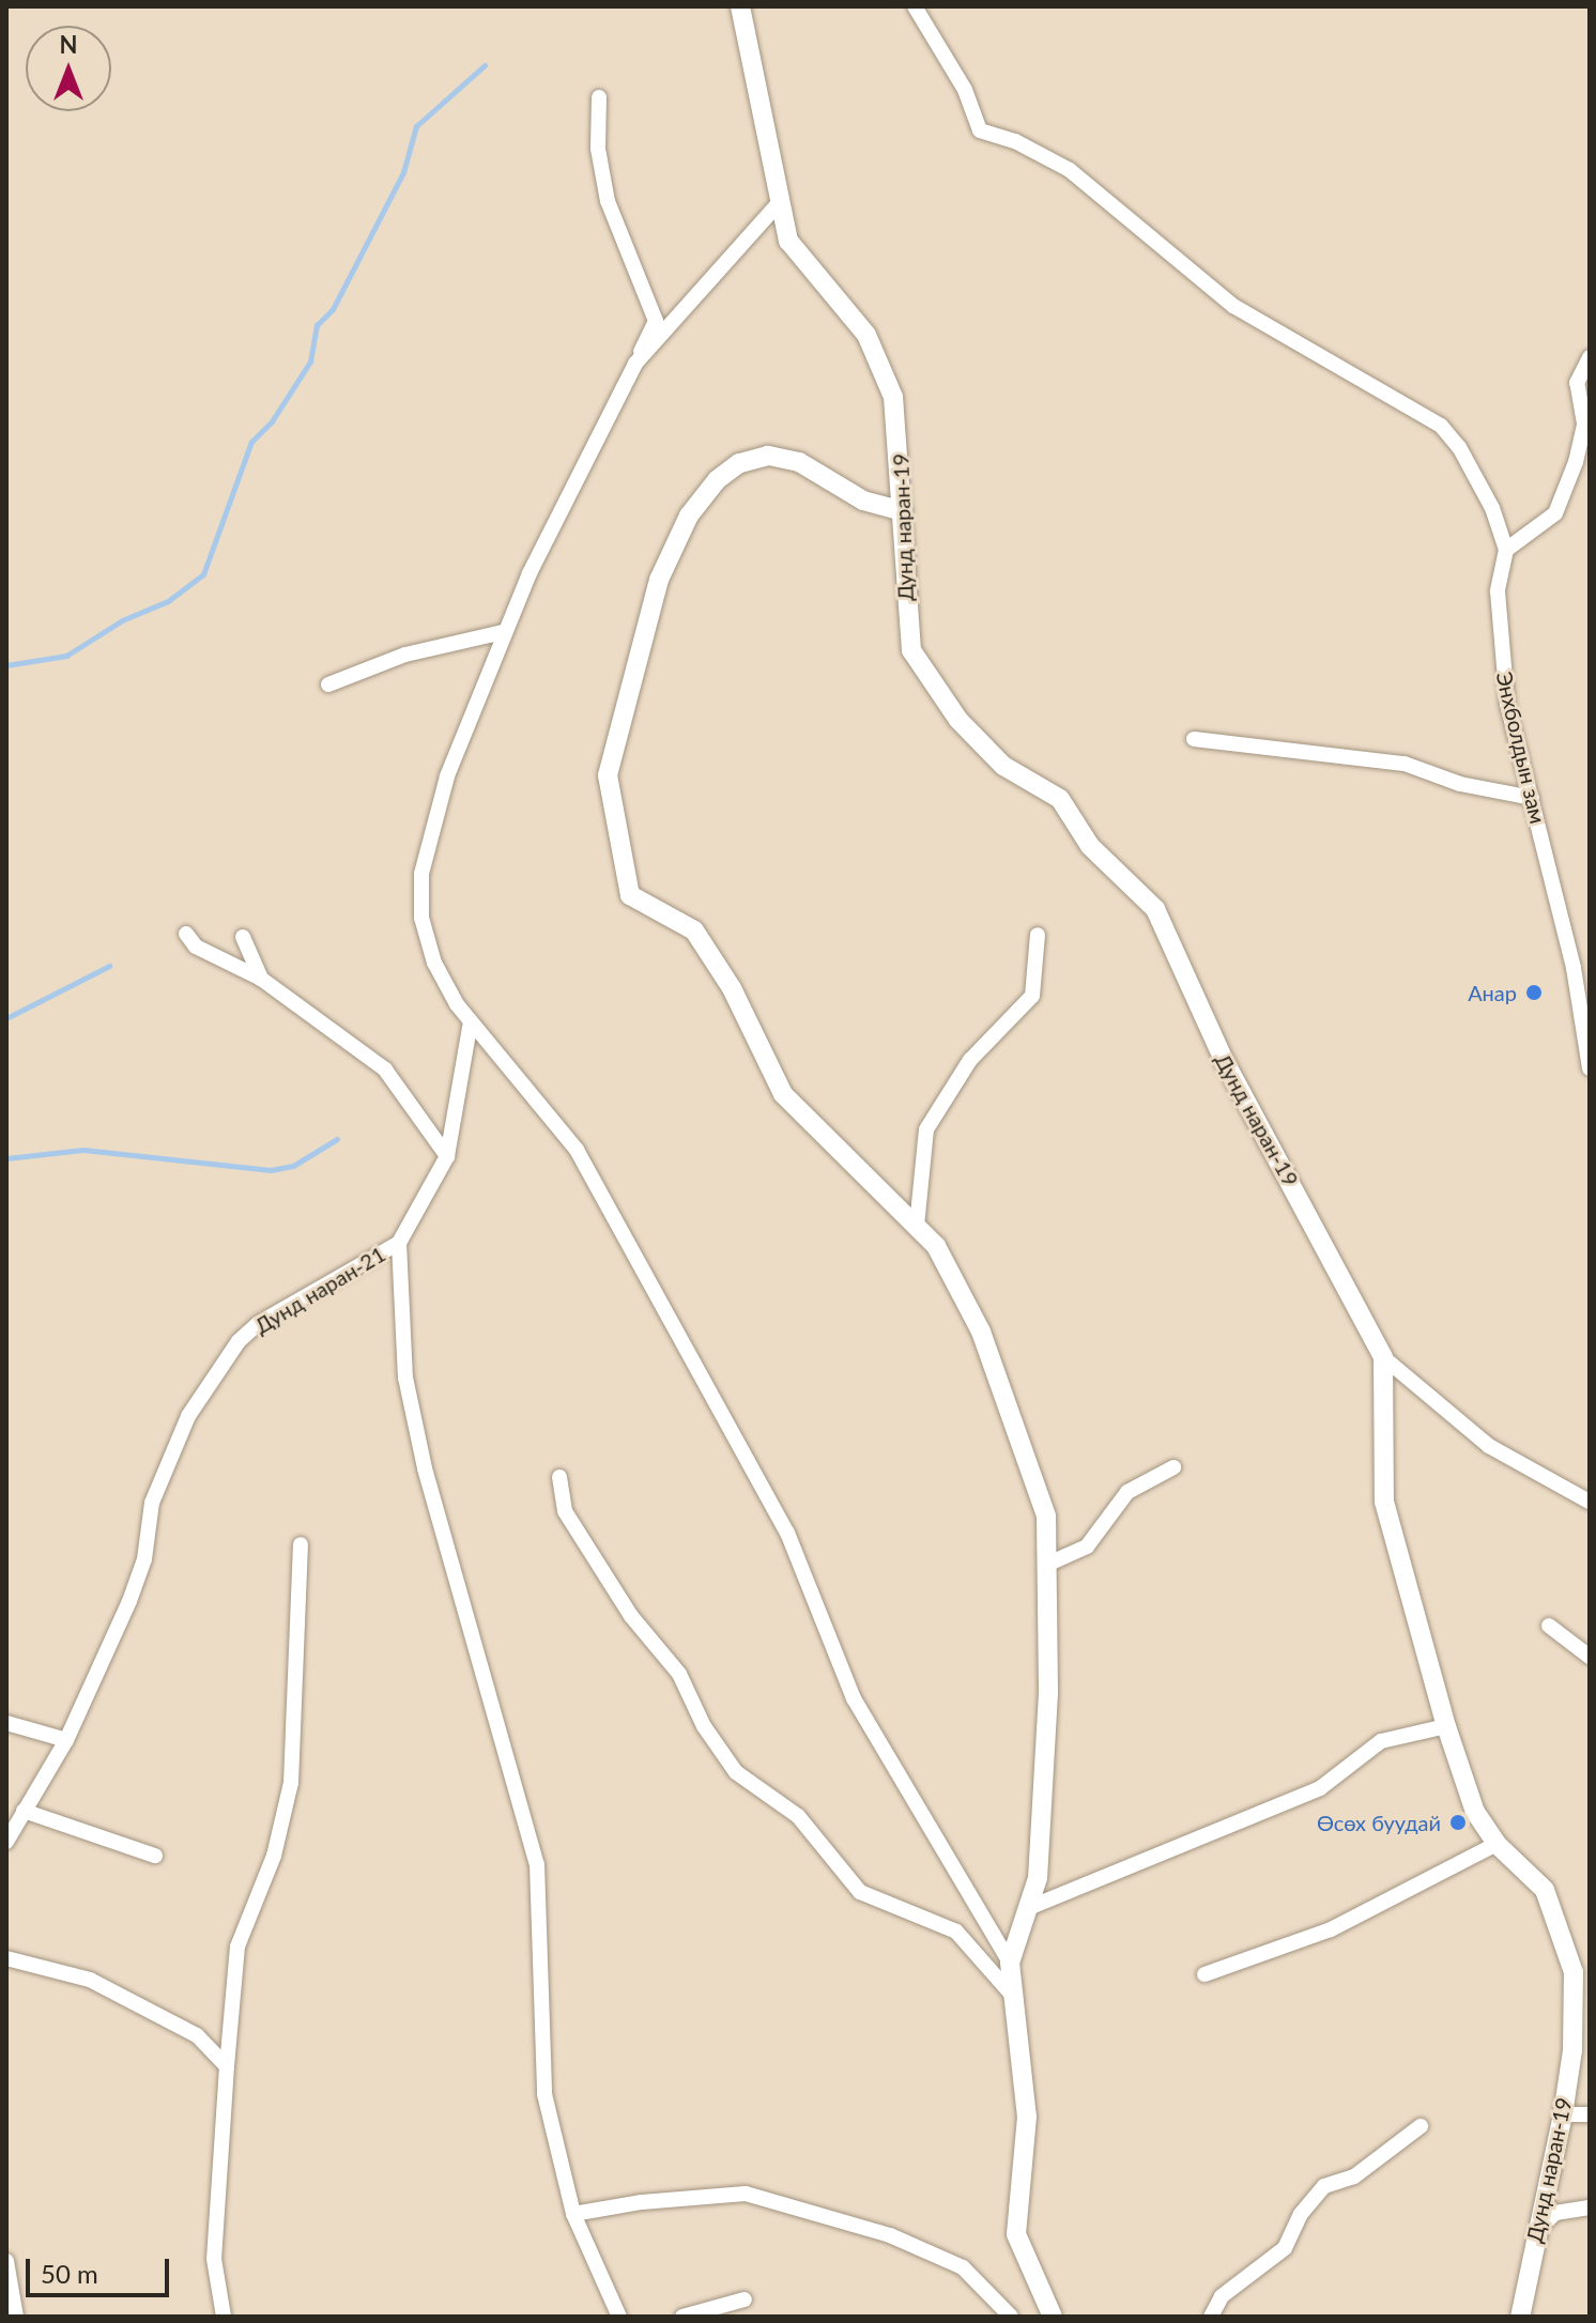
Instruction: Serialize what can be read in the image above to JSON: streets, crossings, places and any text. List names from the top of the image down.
{
  "streets": {
    "street": ["Дунд наран-19", "Энхболдын зам", "Дунд наран-21"]
  },
  "places": ["Анар", "Өсөх буудай"],
  "scale_bar": "50 m",
  "north": "top"
}
